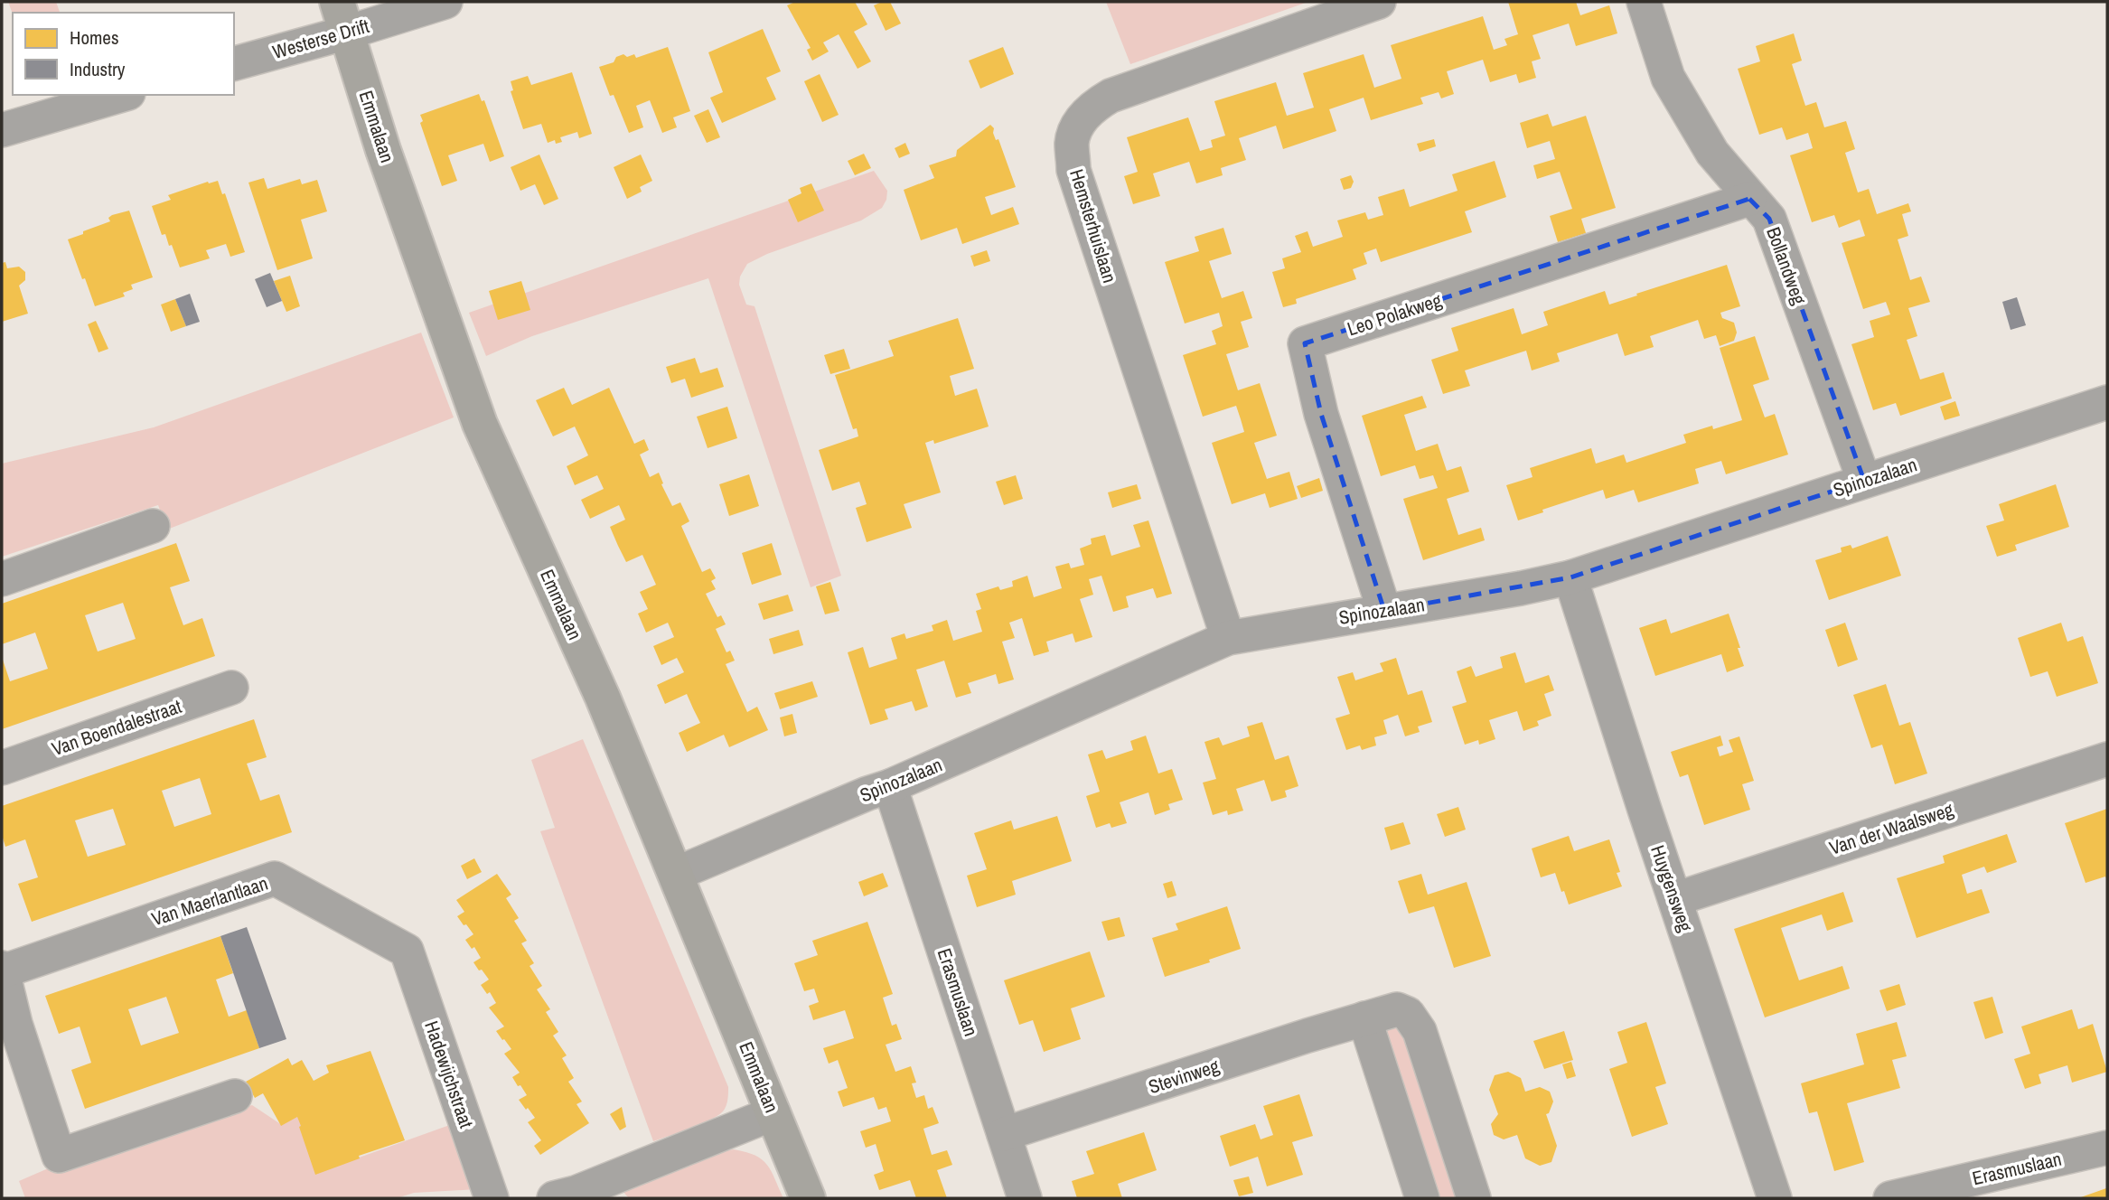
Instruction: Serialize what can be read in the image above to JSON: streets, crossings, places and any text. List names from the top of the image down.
{
  "streets": {
    "main road": ["Emmalaan"],
    "street": [
      "Westerse Drift",
      "Hemsterhuislaan",
      "Bollandweg",
      "Leo Polakweg",
      "Spinozalaan",
      "Van Boendalestraat",
      "Van der Waalsweg",
      "Huygensweg",
      "Van Maerlantlaan",
      "Erasmuslaan",
      "Hadewijchstraat",
      "Stevinweg"
    ]
  },
  "crossings": [
    ["Westerse Drift", "Emmalaan"],
    ["Emmalaan", "Spinozalaan"],
    ["Hemsterhuislaan", "Spinozalaan"],
    ["Bollandweg", "Leo Polakweg"],
    ["Bollandweg", "Spinozalaan"],
    ["Leo Polakweg", "Spinozalaan"],
    ["Spinozalaan", "Huygensweg"],
    ["Spinozalaan", "Erasmuslaan"],
    ["Van der Waalsweg", "Huygensweg"],
    ["Van Maerlantlaan", "Hadewijchstraat"],
    ["Erasmuslaan", "Stevinweg"]
  ],
  "legend": ["Homes", "Industry"]
}
